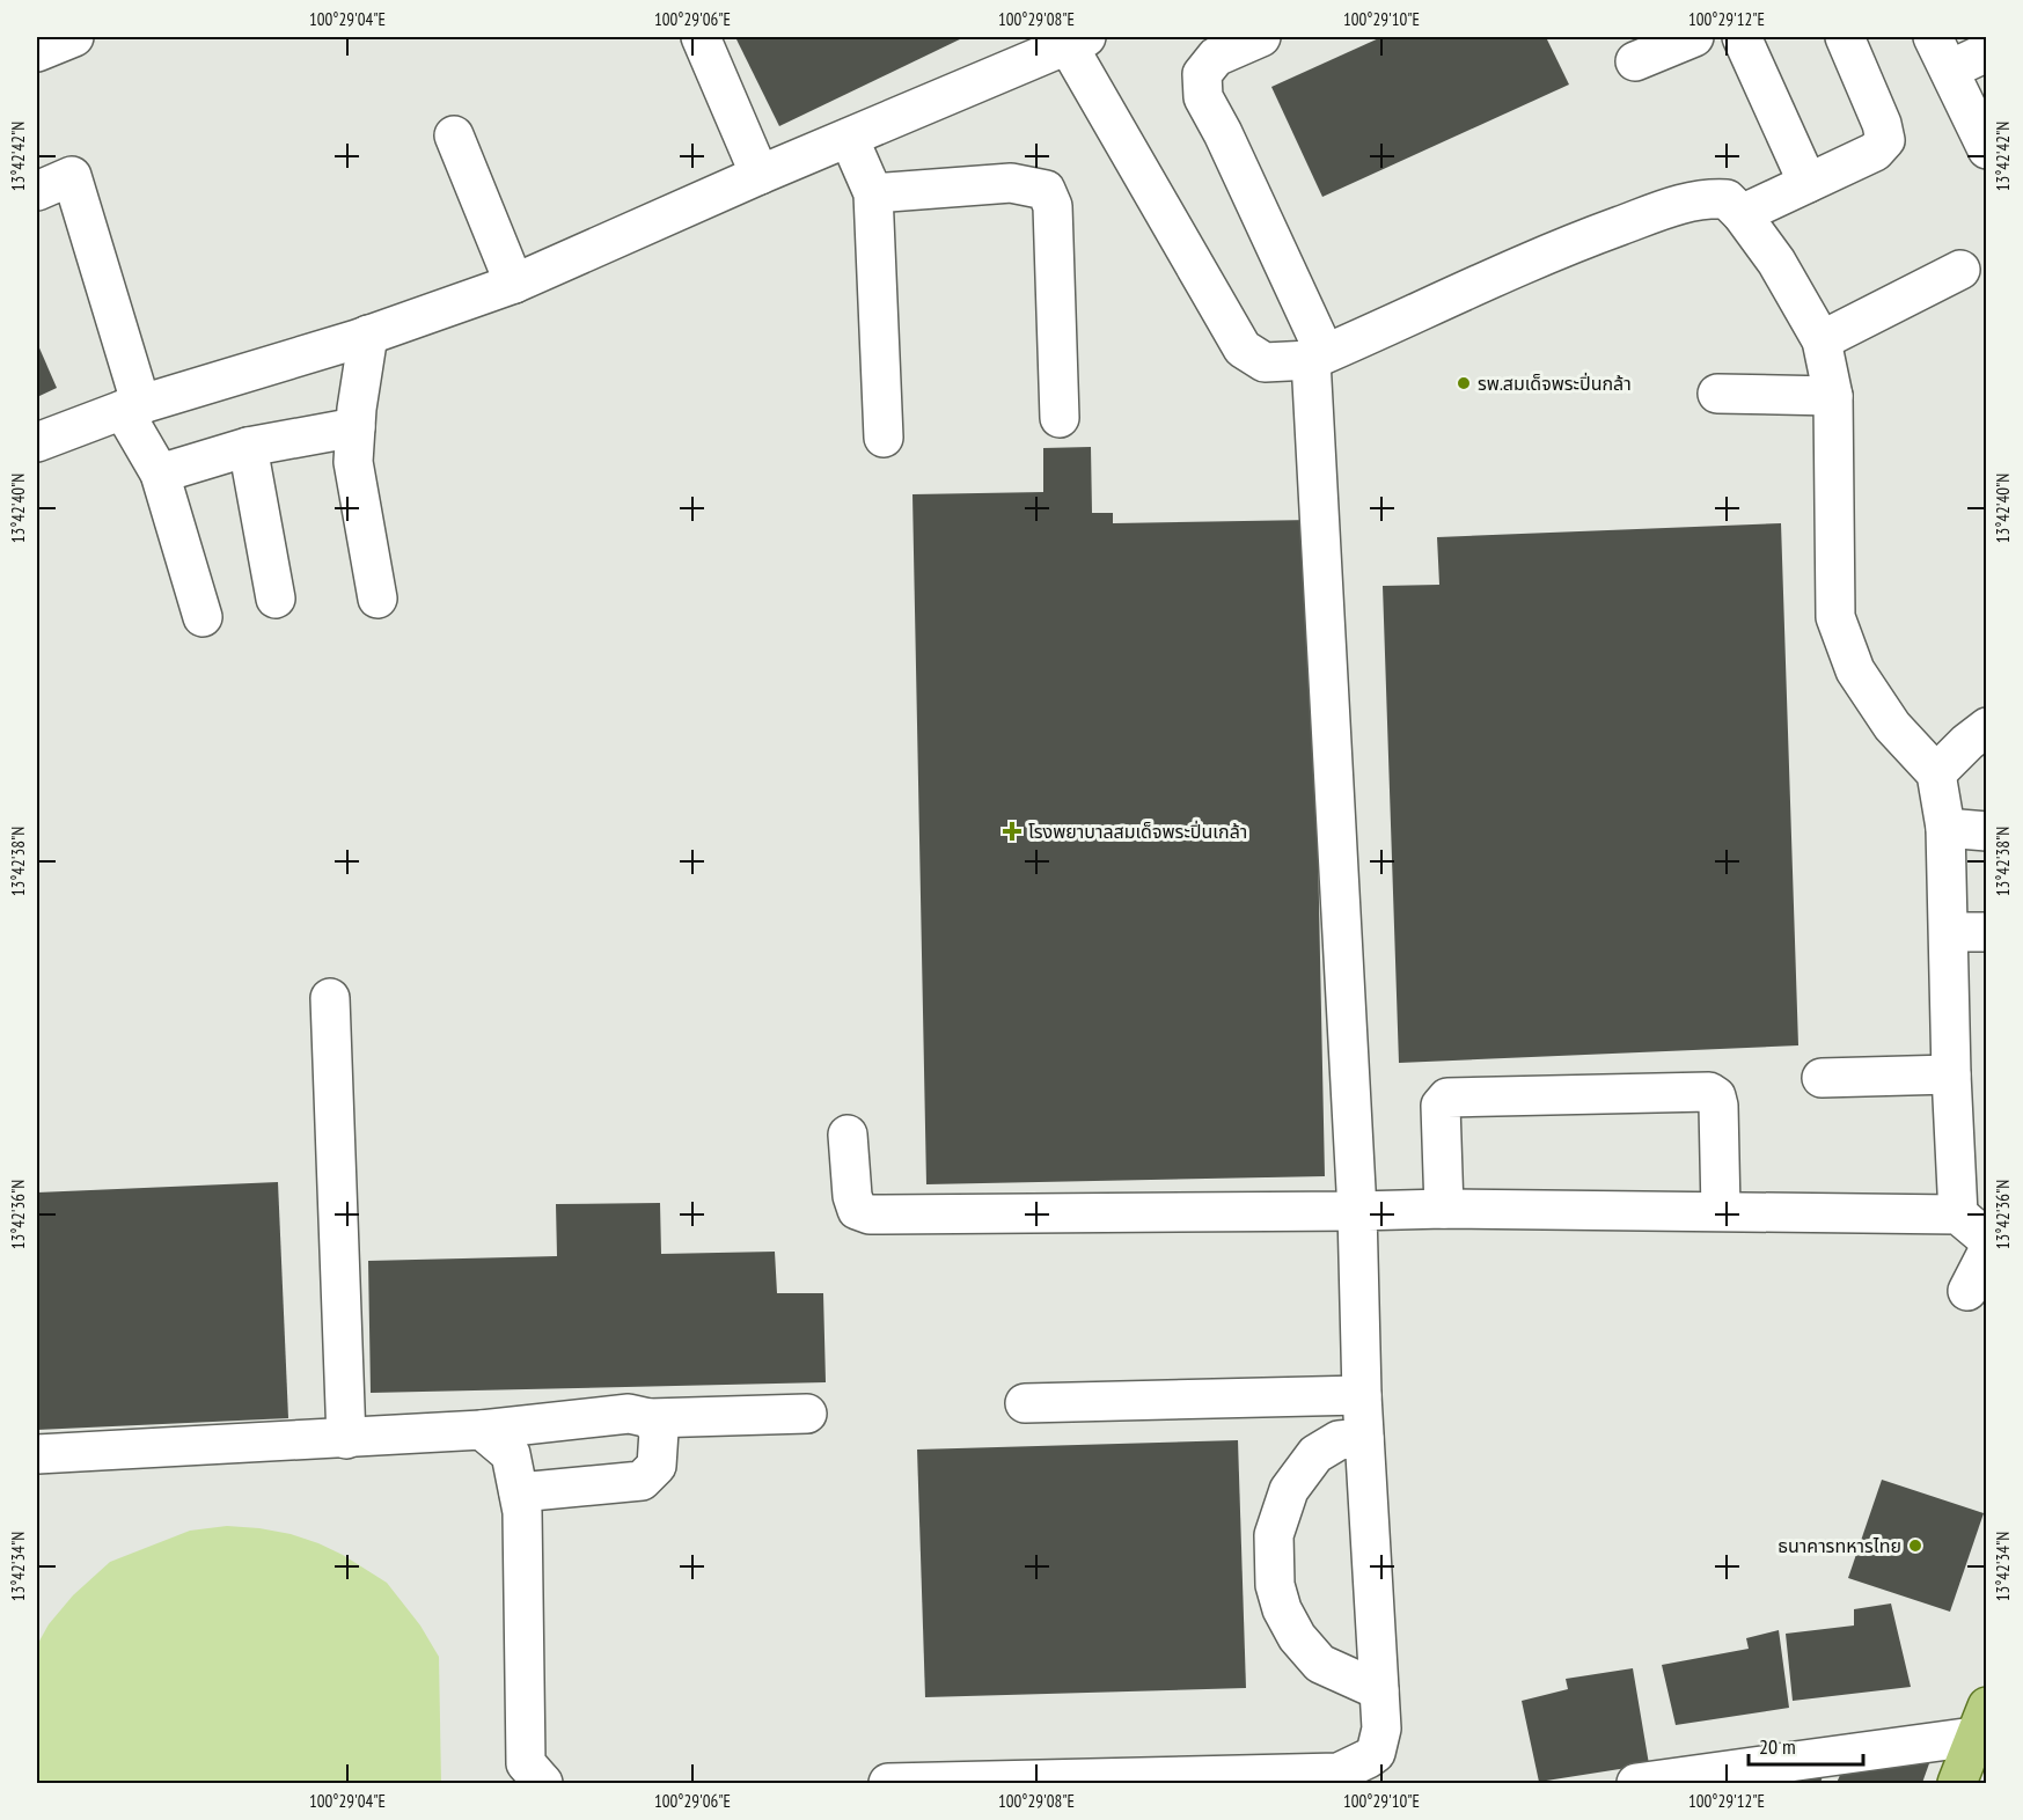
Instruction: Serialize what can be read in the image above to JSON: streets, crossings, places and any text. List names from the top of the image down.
{
  "places": {
    "other": ["รพ.สมเด็จพระปิ่นกล้า", "ธนาคารทหารไทย"],
    "health": ["โรงพยาบาลสมเด็จพระปิ่นเกล้า"]
  },
  "scale_bar": "20 m",
  "coordinates": [
    "100°29'04\"E",
    "100°29'06\"E",
    "100°29'08\"E",
    "100°29'10\"E",
    "100°29'12\"E",
    "13°42'42\"N",
    "13°42'40\"N",
    "13°42'38\"N",
    "13°42'36\"N",
    "13°42'34\"N"
  ]
}
